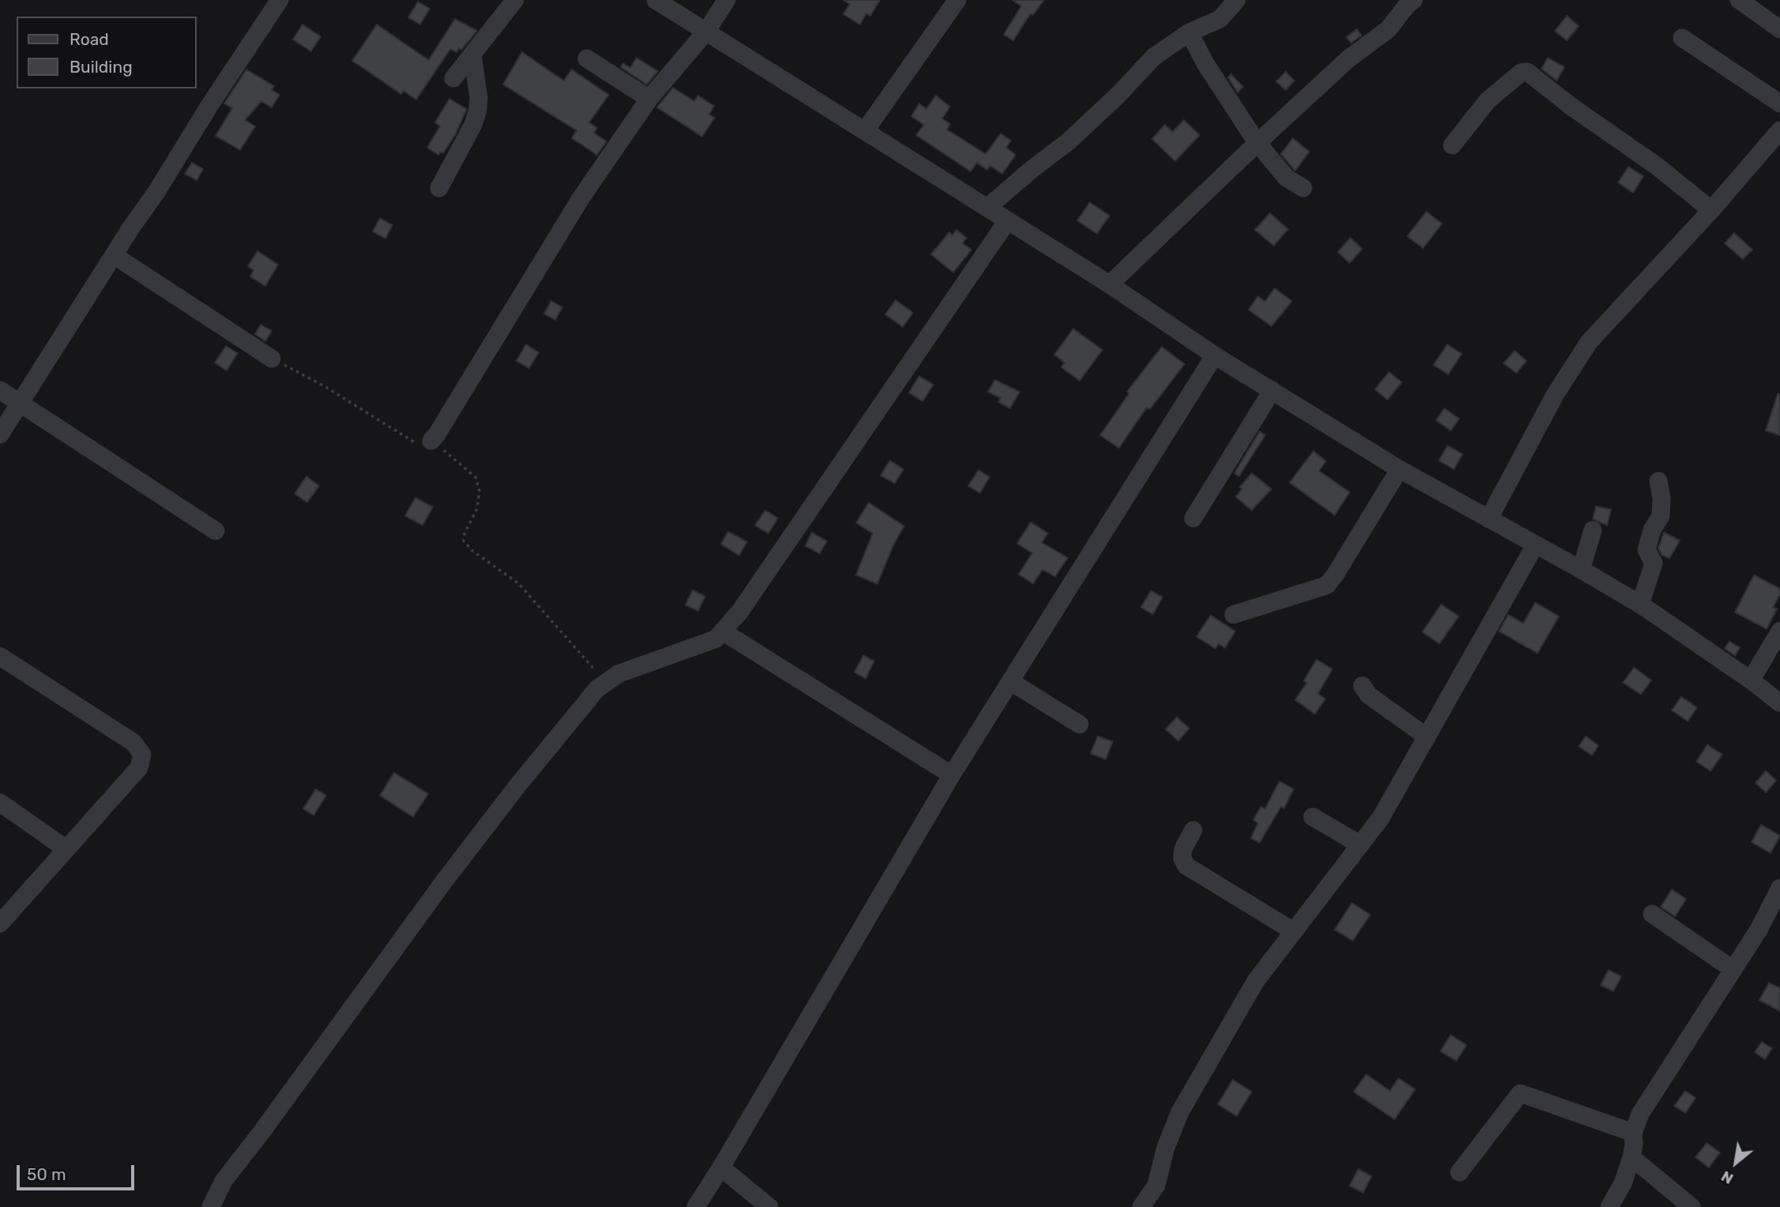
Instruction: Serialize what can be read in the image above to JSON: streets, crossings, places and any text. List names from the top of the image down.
{
  "legend": ["Road", "Building"],
  "scale_bar": "50 m",
  "north": "bottom left"
}
